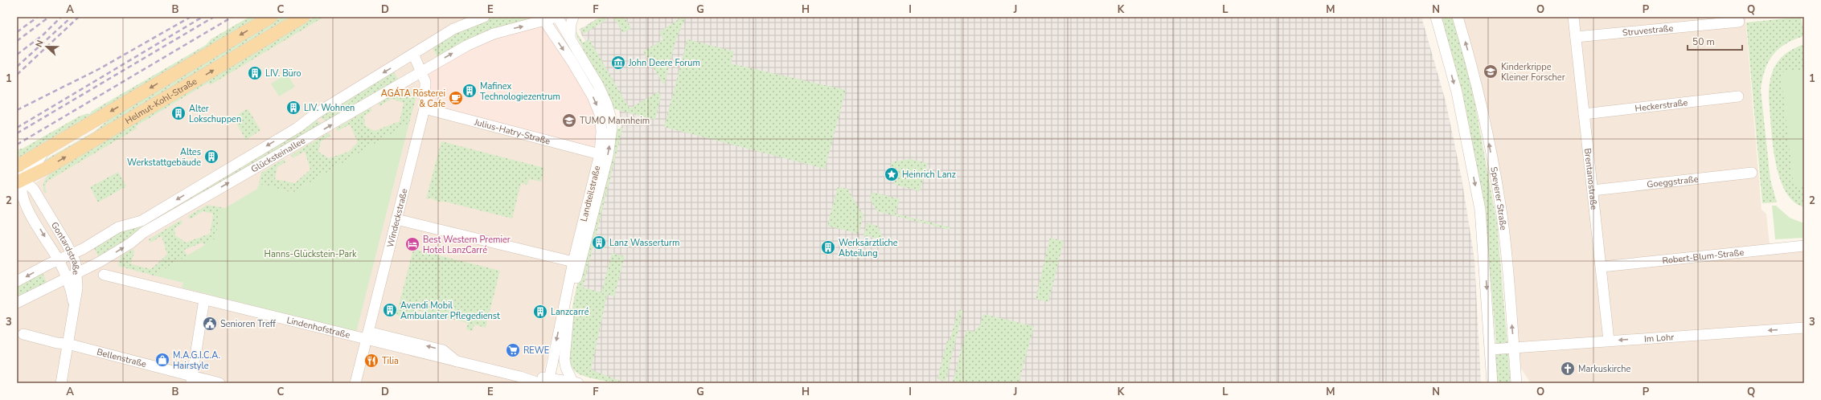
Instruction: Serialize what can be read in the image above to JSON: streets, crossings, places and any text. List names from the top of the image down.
{
  "streets": {
    "main road": ["Helmut-Kohl-Straße"],
    "street": [
      "Struvestraße",
      "Heckerstraße",
      "Julius-Hatry-Straße",
      "Glücksteinallee",
      "Brentanostraße",
      "Goeggstraße",
      "Landteilstraße",
      "Speyerer Straße",
      "Windeckstraße",
      "Gontardstraße",
      "Robert-Blum-Straße",
      "Lindenhofstraße",
      "Im Lohr",
      "Bellenstraße"
    ]
  },
  "crossings": [
    ["Struvestraße", "Brentanostraße"],
    ["Helmut-Kohl-Straße", "Gontardstraße"],
    ["Heckerstraße", "Brentanostraße"],
    ["Julius-Hatry-Straße", "Landteilstraße"],
    ["Julius-Hatry-Straße", "Windeckstraße"],
    ["Glücksteinallee", "Landteilstraße"],
    ["Glücksteinallee", "Windeckstraße"],
    ["Glücksteinallee", "Gontardstraße"],
    ["Brentanostraße", "Goeggstraße"],
    ["Brentanostraße", "Robert-Blum-Straße"],
    ["Brentanostraße", "Im Lohr"],
    ["Landteilstraße", "Lindenhofstraße"],
    ["Speyerer Straße", "Im Lohr"],
    ["Windeckstraße", "Lindenhofstraße"],
    ["Gontardstraße", "Bellenstraße"]
  ],
  "one_way": ["Im Lohr"],
  "parks": ["Hanns-Glückstein-Park"],
  "places": {
    "museum": ["John Deere Forum"],
    "school or university": ["Kinderkrippe Kleiner Forscher", "TUMO Mannheim"],
    "building": [
      "LIV. Büro",
      "Mafinex Technologiezentrum",
      "LIV. Wohnen",
      "Alter Lokschuppen",
      "Altes Werkstattgebäude",
      "Lanz Wasserturm",
      "Werksärztliche Abteilung",
      "Avendi Mobil Ambulanter Pflegedienst",
      "Lanzcarré"
    ],
    "cafe": ["AGÁTA Rösterei & Cafe"],
    "place": ["Heinrich Lanz"],
    "hotel": ["Best Western Premier Hotel LanzCarré"],
    "public building": ["Senioren Treff"],
    "supermarket": ["REWE"],
    "shop": ["M.A.G.I.C.A. Hairstyle"],
    "restaurant": ["Tilia"],
    "church": ["Markuskirche"]
  },
  "scale_bar": "50 m",
  "north": "left",
  "grid": {
    "columns": [
      "A",
      "B",
      "C",
      "D",
      "E",
      "F",
      "G",
      "H",
      "I",
      "J",
      "K",
      "L",
      "M",
      "N",
      "O",
      "P",
      "Q"
    ],
    "rows": ["1", "2", "3"]
  }
}
